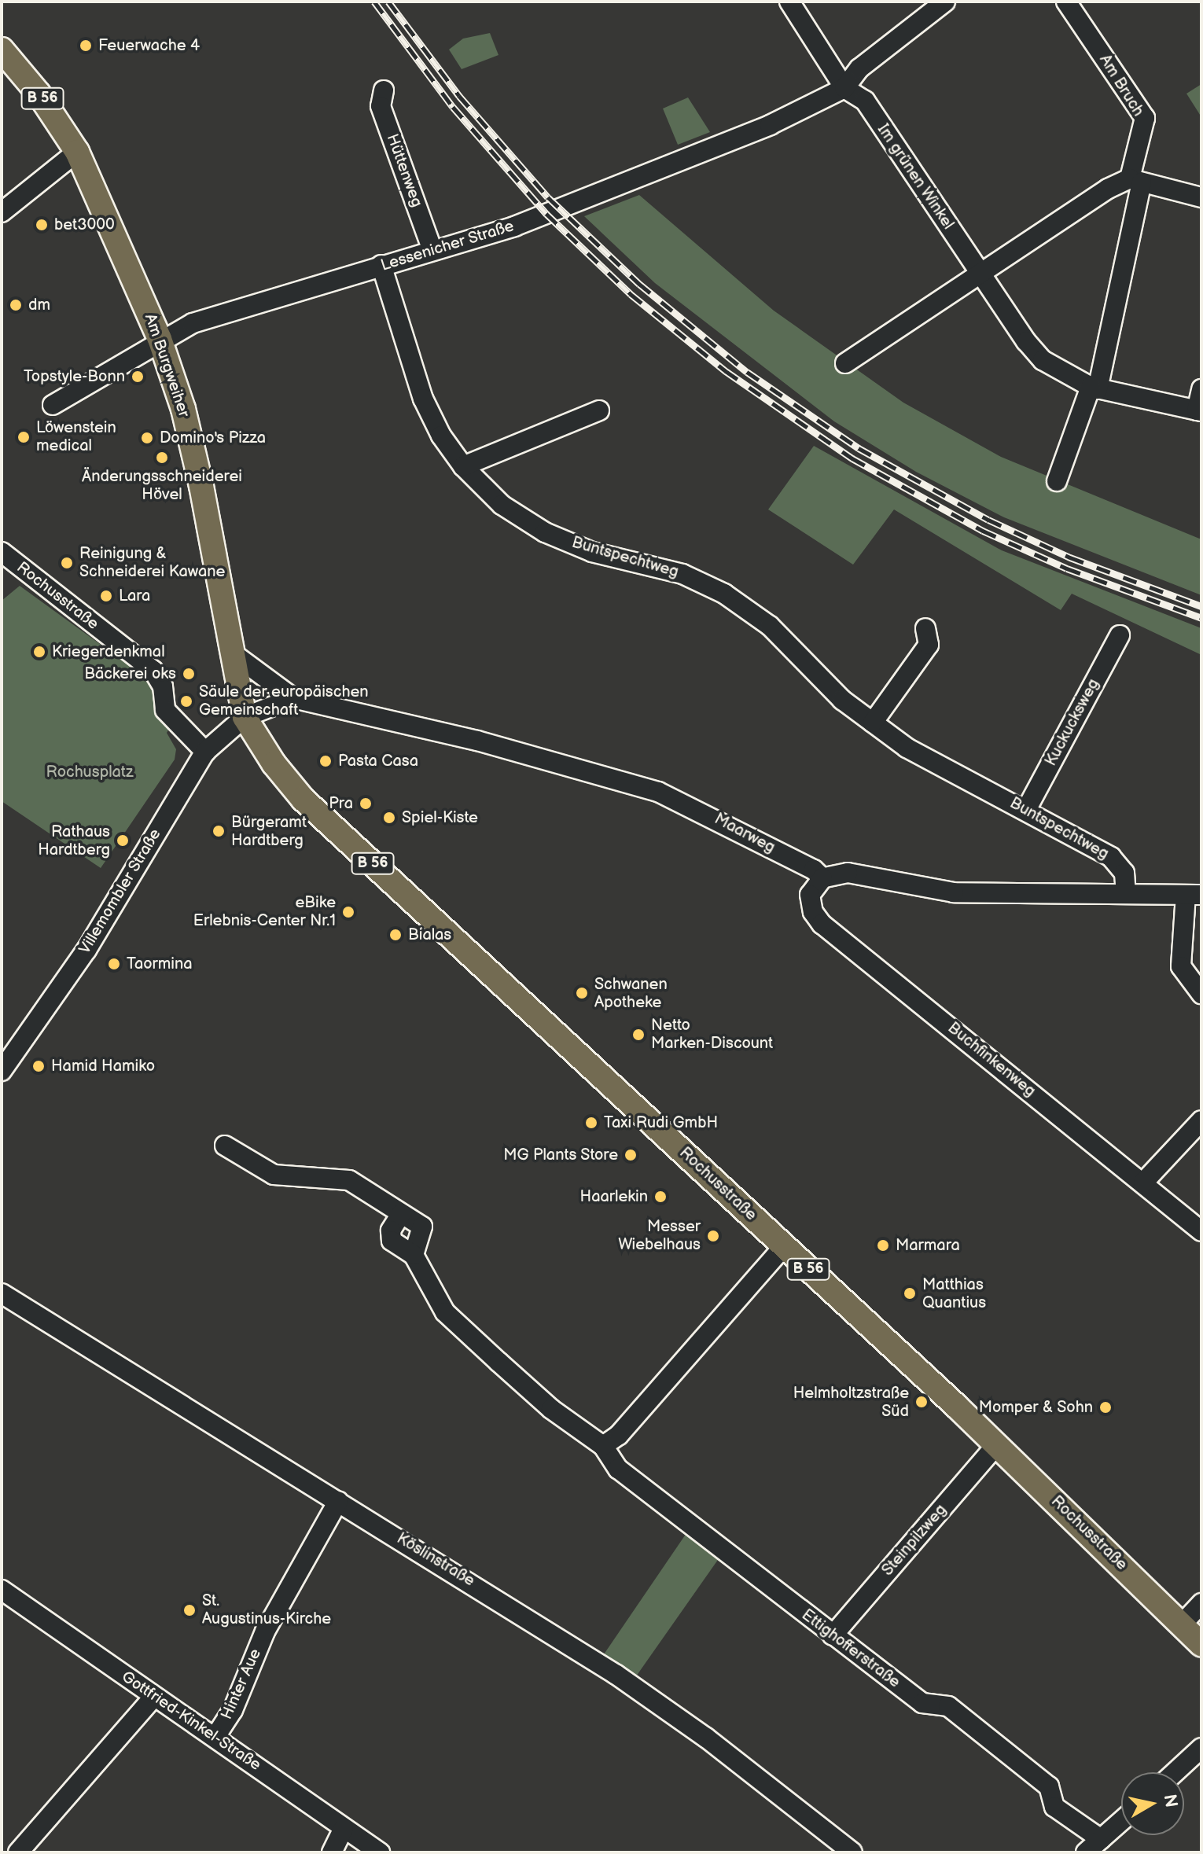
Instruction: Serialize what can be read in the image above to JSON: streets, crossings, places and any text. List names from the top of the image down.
{
  "streets": {
    "main road": ["B 56", "Am Burgweiher", "Rochusstraße"],
    "street": [
      "Am Bruch",
      "Hüttenweg",
      "Im grünen Winkel",
      "Lessenicher Straße",
      "Buntspechtweg",
      "Kuckucksweg",
      "Maarweg",
      "Villemombler Straße",
      "Buchfinkenweg",
      "Steinpilzweg",
      "Köslinstraße",
      "Ettighofferstraße",
      "Hinter Aue",
      "Gottfried-Kinkel-Straße"
    ]
  },
  "crossings": [
    ["Hüttenweg", "Lessenicher Straße"],
    ["Im grünen Winkel", "Lessenicher Straße"],
    ["Lessenicher Straße", "Am Burgweiher"],
    ["Lessenicher Straße", "Buntspechtweg"],
    ["Am Burgweiher", "Rochusstraße"],
    ["Am Burgweiher", "Maarweg"],
    ["Am Burgweiher", "Villemombler Straße"],
    ["Buntspechtweg", "Kuckucksweg"],
    ["Rochusstraße", "Villemombler Straße"],
    ["Rochusstraße", "Steinpilzweg"],
    ["Maarweg", "Buchfinkenweg"],
    ["Steinpilzweg", "Ettighofferstraße"],
    ["Köslinstraße", "Hinter Aue"],
    ["Hinter Aue", "Gottfried-Kinkel-Straße"]
  ],
  "parks": ["Rochusplatz"],
  "places": [
    "Feuerwache 4",
    "bet3000",
    "dm",
    "Topstyle-Bonn",
    "Löwenstein medical",
    "Domino's Pizza",
    "Änderungsschneiderei Hövel",
    "Reinigung & Schneiderei Kawane",
    "Lara",
    "Kriegerdenkmal",
    "Bäckerei oks",
    "Säule der europäischen Gemeinschaft",
    "Pasta Casa",
    "Pra",
    "Spiel-Kiste",
    "Bürgeramt Hardtberg",
    "Rathaus Hardtberg",
    "eBike Erlebnis-Center Nr.1",
    "Bialas",
    "Taormina",
    "Schwanen Apotheke",
    "Netto Marken-Discount",
    "Hamid Hamiko",
    "Taxi Rudi GmbH",
    "MG Plants Store",
    "Haarlekin",
    "Messer Wiebelhaus",
    "Marmara",
    "Matthias Quantius",
    "Helmholtzstraße Süd",
    "Momper & Sohn",
    "St. Augustinus-Kirche"
  ],
  "north": "right"
}
